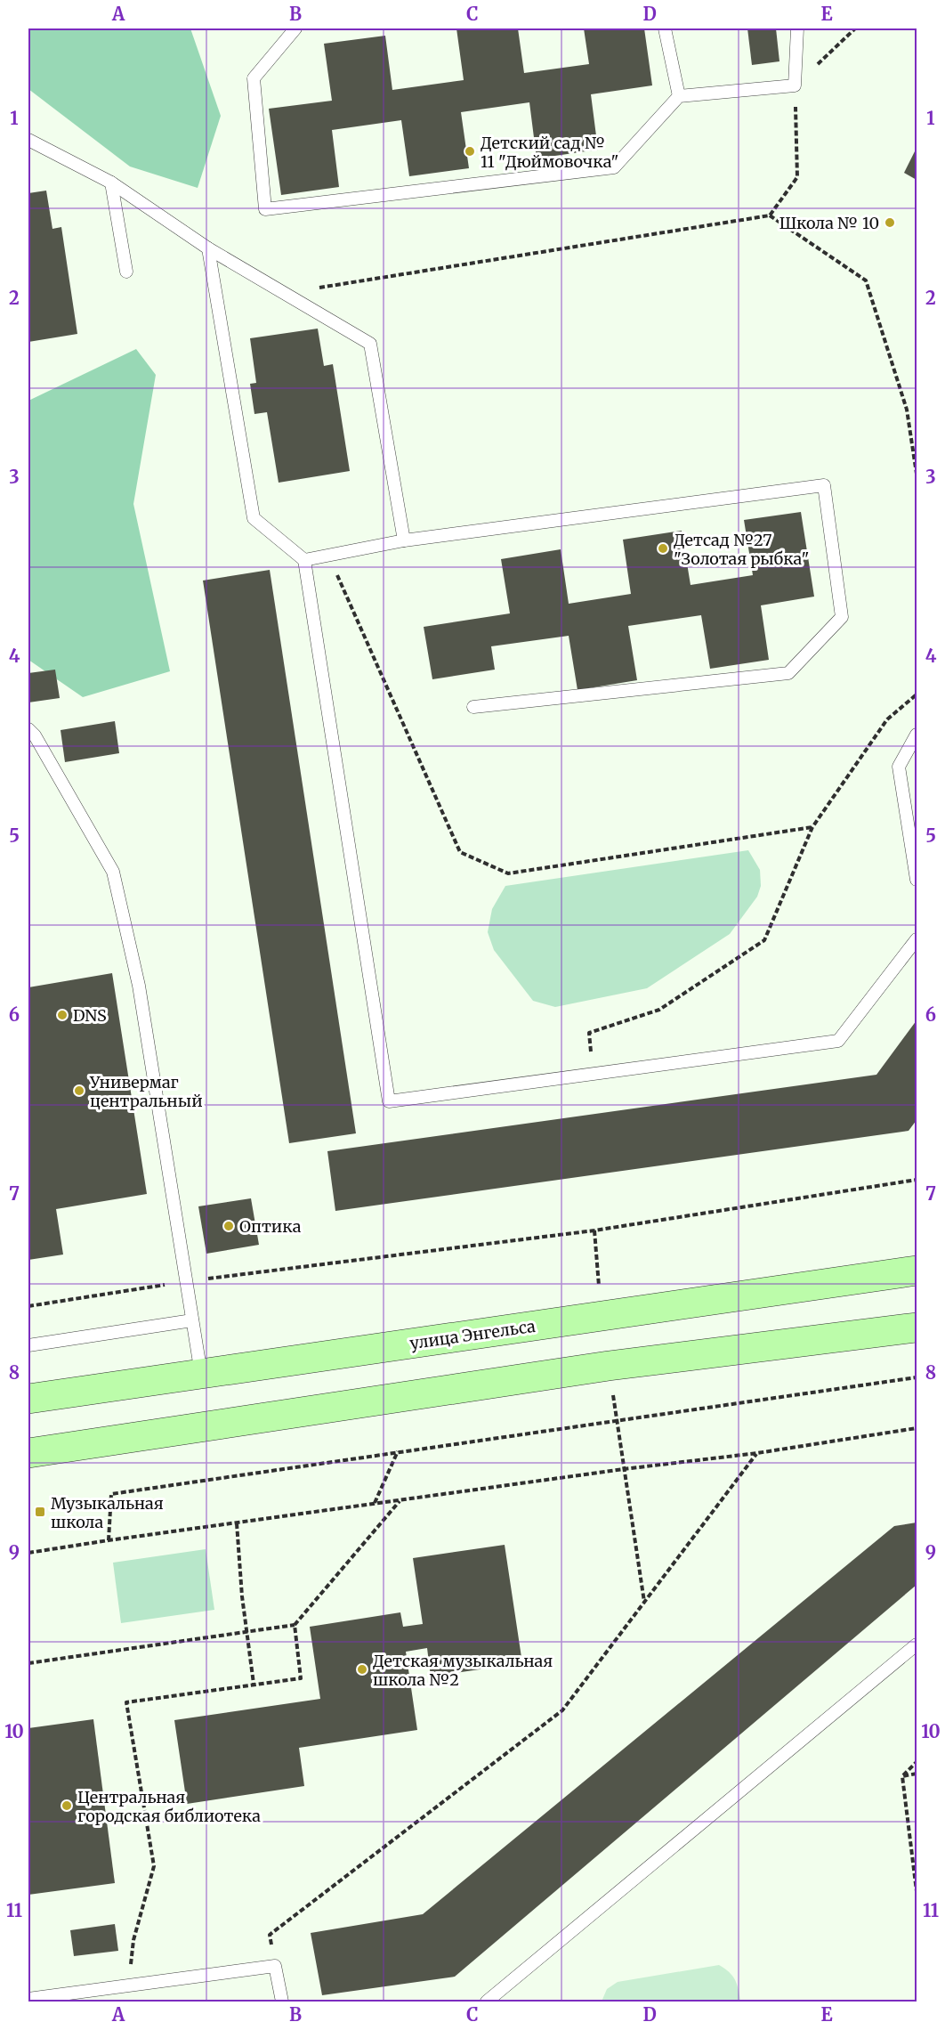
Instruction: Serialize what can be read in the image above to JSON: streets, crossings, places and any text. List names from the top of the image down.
{
  "streets": {
    "main road": ["улица Энгельса"]
  },
  "places": {
    "other": [
      "Детский сад № 11 \"Дюймовочка\"",
      "Школа № 10",
      "Детсад №27 \"Золотая рыбка\"",
      "DNS",
      "Универмаг центральный",
      "Оптика",
      "Детская музыкальная школа №2",
      "Центральная городская библиотека"
    ],
    "transit": ["Музыкальная школа"]
  },
  "grid": {
    "columns": [
      "A",
      "B",
      "C",
      "D",
      "E"
    ],
    "rows": [
      "1",
      "2",
      "3",
      "4",
      "5",
      "6",
      "7",
      "8",
      "9",
      "10",
      "11"
    ]
  }
}
